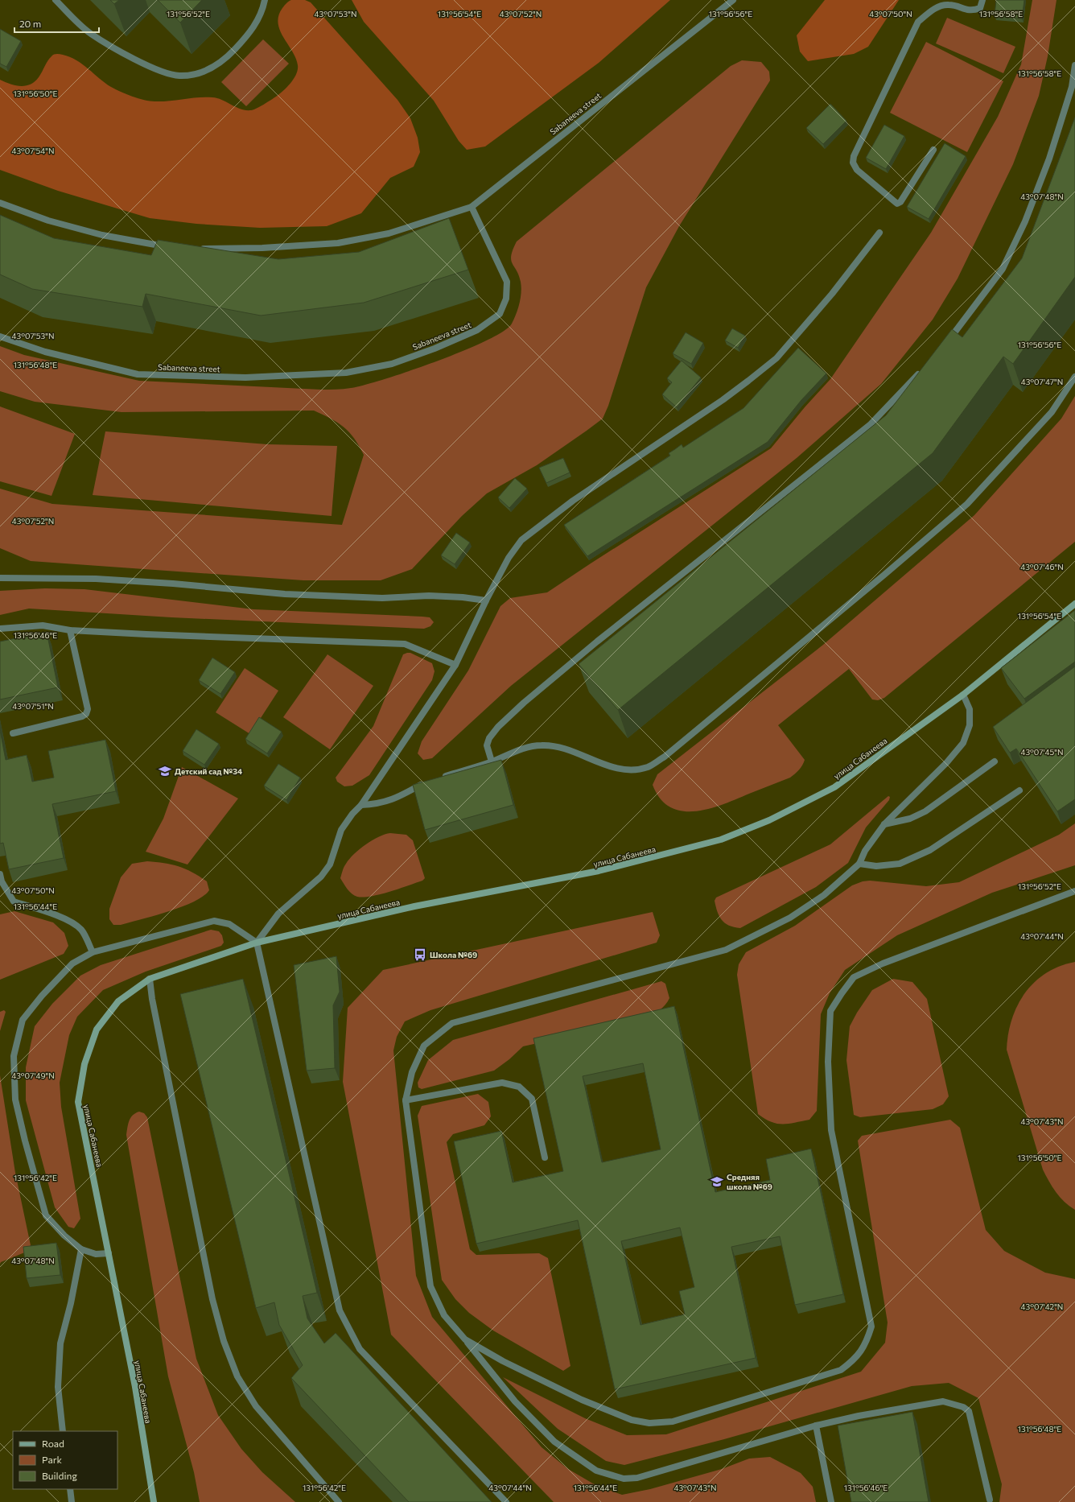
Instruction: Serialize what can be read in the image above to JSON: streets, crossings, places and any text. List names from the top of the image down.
{
  "streets": {
    "street": ["Sabaneeva street", "улица Сабанеева"]
  },
  "places": {
    "school or university": ["Детский сад №34", "Средняя школа №69"],
    "bus stop": ["Школа №69"]
  },
  "legend": ["Road", "Park", "Building"],
  "scale_bar": "20 m",
  "coordinates": [
    "131°56'58\"E",
    "131°56'52\"E",
    "43°07'53\"N",
    "131°56'54\"E",
    "43°07'52\"N",
    "131°56'56\"E",
    "43°07'50\"N",
    "131°56'50\"E",
    "43°07'54\"N",
    "43°07'48\"N",
    "131°56'48\"E",
    "43°07'47\"N",
    "43°07'46\"N",
    "131°56'46\"E",
    "43°07'51\"N",
    "43°07'45\"N",
    "131°56'44\"E",
    "43°07'44\"N",
    "43°07'49\"N",
    "43°07'43\"N",
    "131°56'42\"E",
    "43°07'42\"N"
  ]
}
